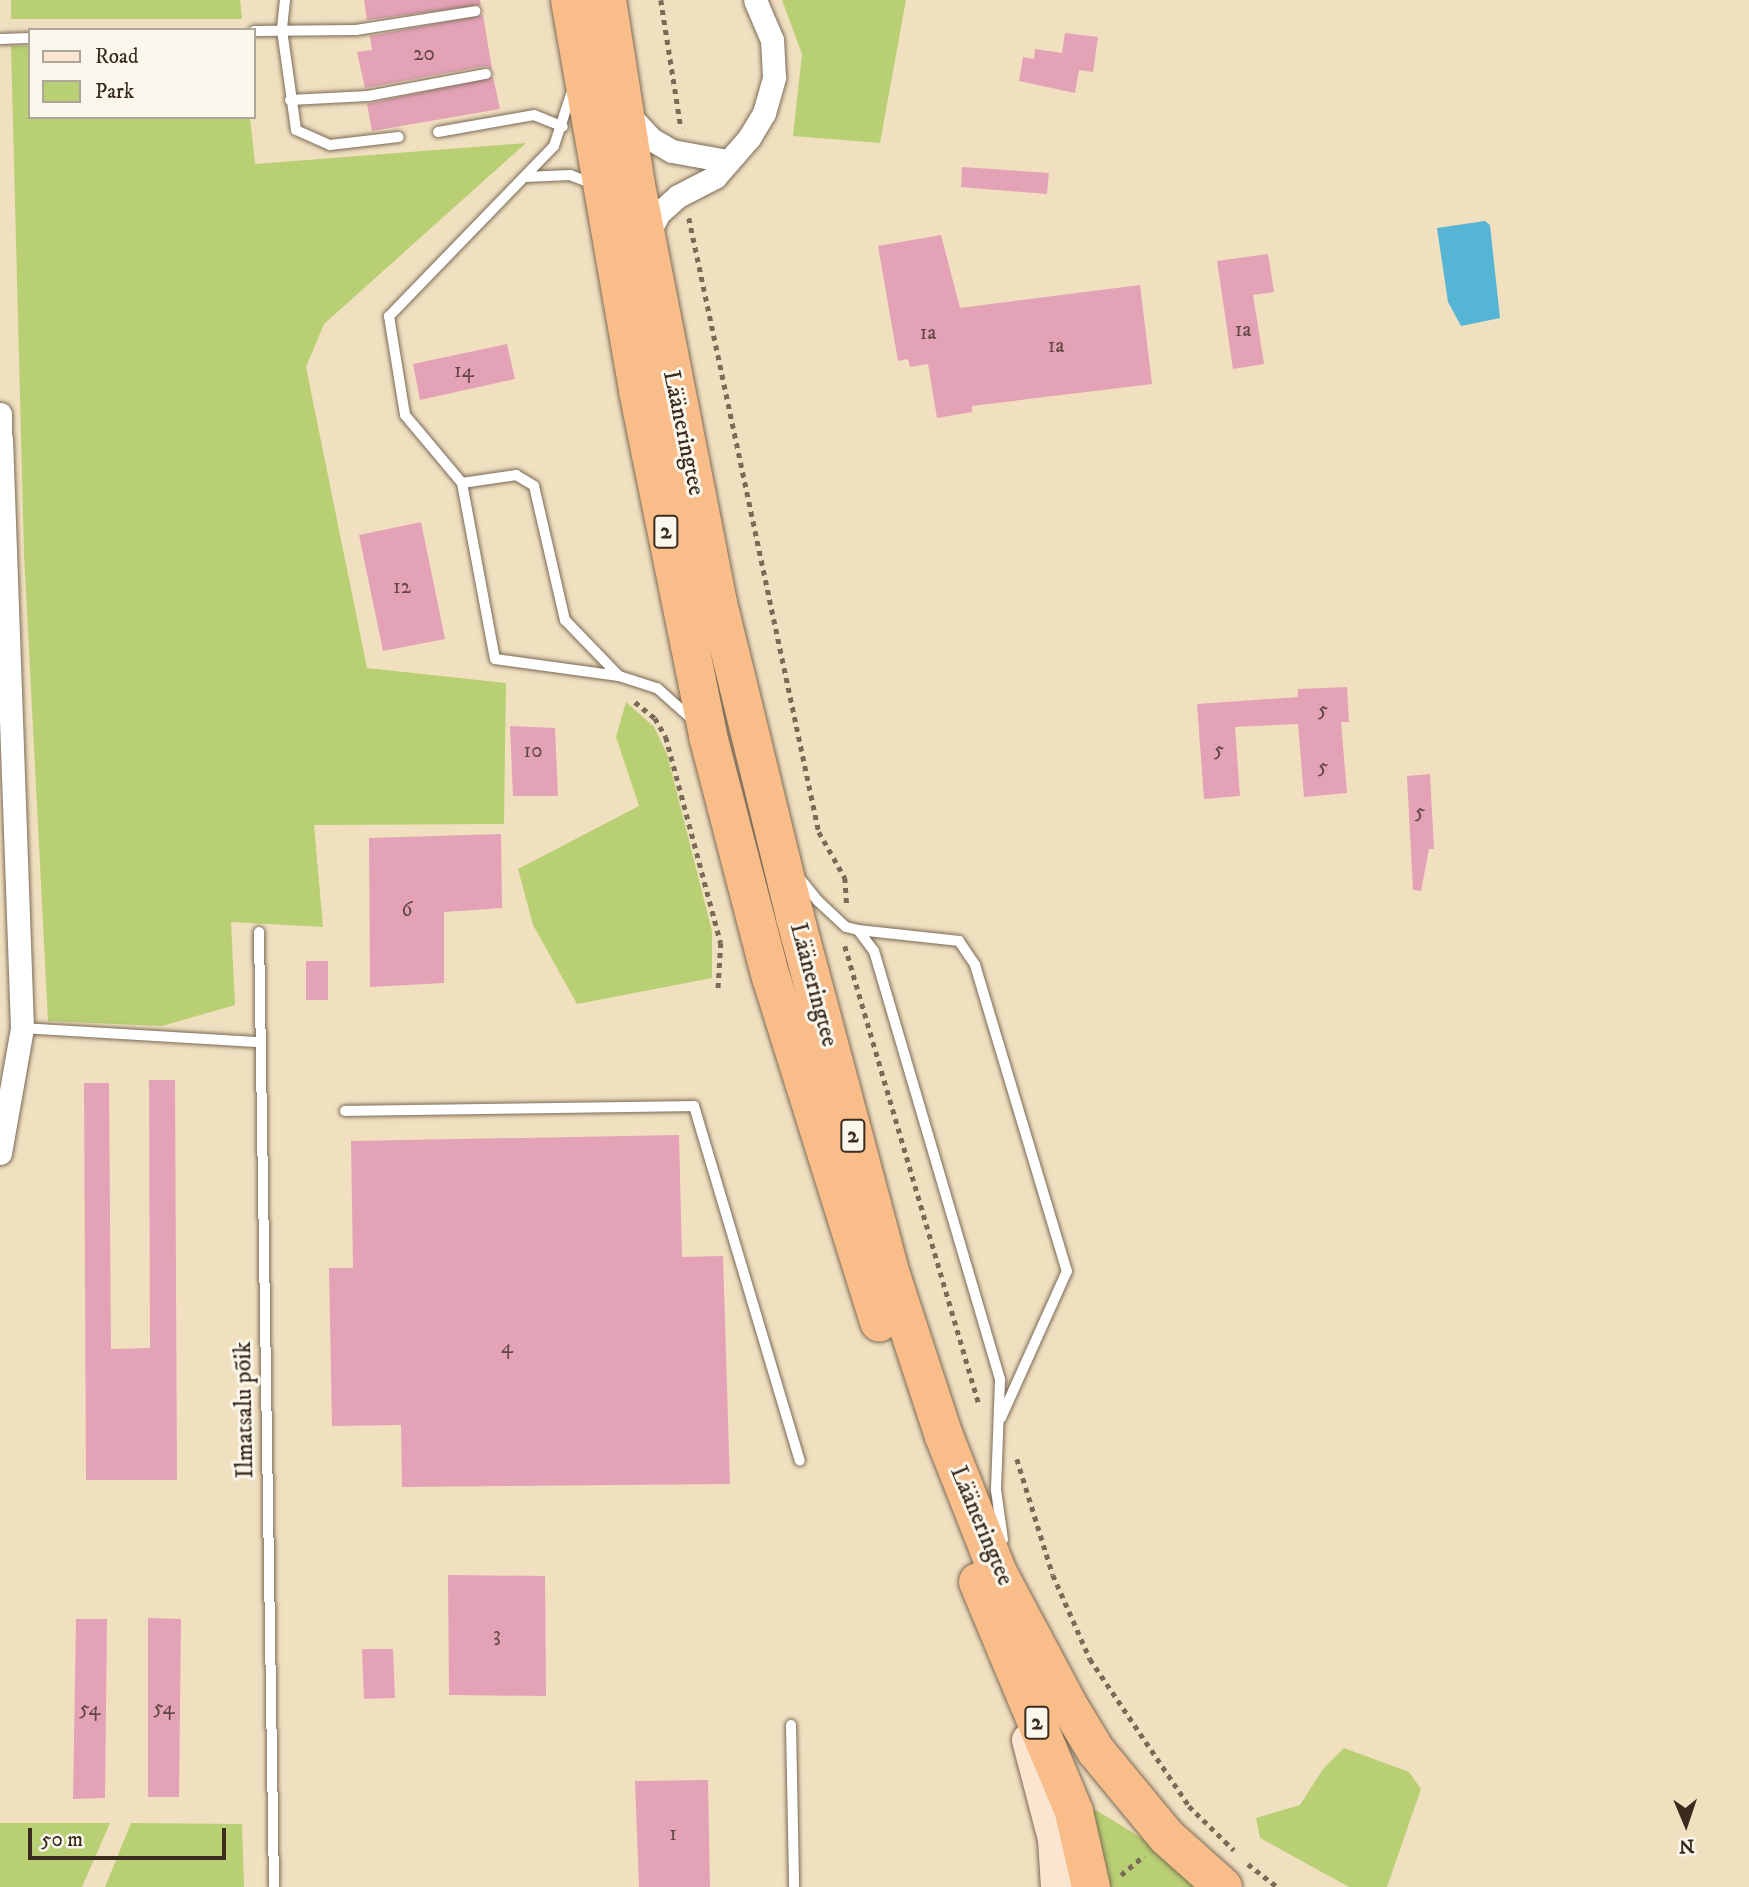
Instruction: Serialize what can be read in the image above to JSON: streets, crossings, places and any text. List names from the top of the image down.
{
  "streets": {
    "highway": ["Lääneringtee", "2"],
    "lane": ["Ilmatsalu põik"]
  },
  "house_numbers": [
    "20",
    "1a",
    "1a",
    "1a",
    "14",
    "12",
    "5",
    "5",
    "10",
    "5",
    "5",
    "6",
    "4",
    "3",
    "54",
    "54",
    "1"
  ],
  "legend": ["Road", "Park"],
  "scale_bar": "50 m",
  "north": "bottom"
}
